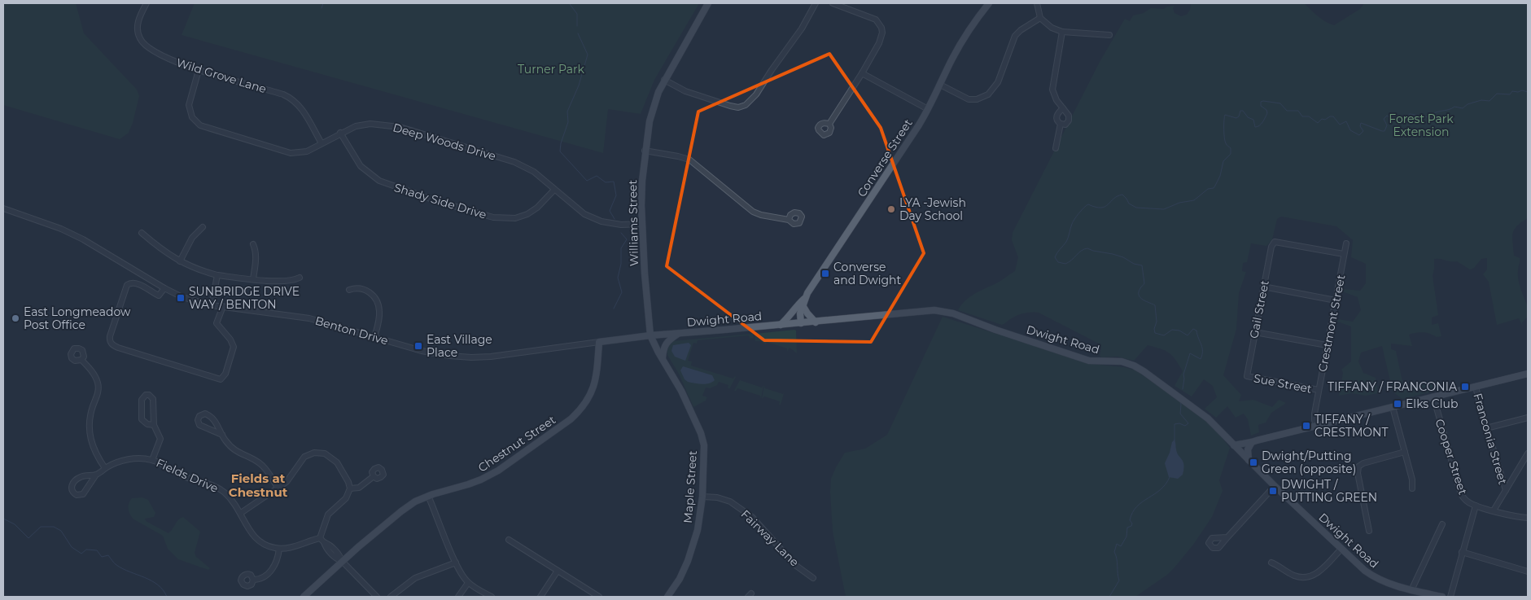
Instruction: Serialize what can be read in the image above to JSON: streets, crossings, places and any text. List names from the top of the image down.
{
  "streets": {
    "main road": [
      "Converse Street",
      "Williams Street",
      "Dwight Road",
      "Chestnut Street",
      "Maple Street"
    ],
    "street": [
      "Wild Grove Lane",
      "Deep Woods Drive",
      "Shady Side Drive",
      "Gail Street",
      "Crestmont Street",
      "Benton Drive",
      "Sue Street",
      "Franconia Street",
      "Cooper Street",
      "Fields Drive",
      "Fairway Lane"
    ]
  },
  "crossings": [
    ["Wild Grove Lane", "Deep Woods Drive"],
    ["Deep Woods Drive", "Shady Side Drive"],
    ["Deep Woods Drive", "Williams Street"],
    ["Converse Street", "Dwight Road"],
    ["Williams Street", "Dwight Road"],
    ["Williams Street", "Maple Street"],
    ["Gail Street", "Crestmont Street"],
    ["Gail Street", "Sue Street"],
    ["Dwight Road", "Benton Drive"],
    ["Dwight Road", "Chestnut Street"],
    ["Dwight Road", "Maple Street"],
    ["Crestmont Street", "Sue Street"],
    ["Benton Drive", "Chestnut Street"],
    ["Maple Street", "Fairway Lane"]
  ],
  "districts": ["Fields at Chestnut"],
  "parks": ["Turner Park", "Forest Park Extension"],
  "places": {
    "other": ["LYA -Jewish Day School", "East Longmeadow Post Office"],
    "transit": [
      "Converse and Dwight",
      "SUNBRIDGE DRIVE WAY / BENTON",
      "East Village Place",
      "TIFFANY / FRANCONIA",
      "Elks Club",
      "TIFFANY / CRESTMONT",
      "Dwight/Putting Green (opposite)",
      "DWIGHT / PUTTING GREEN"
    ]
  }
}
